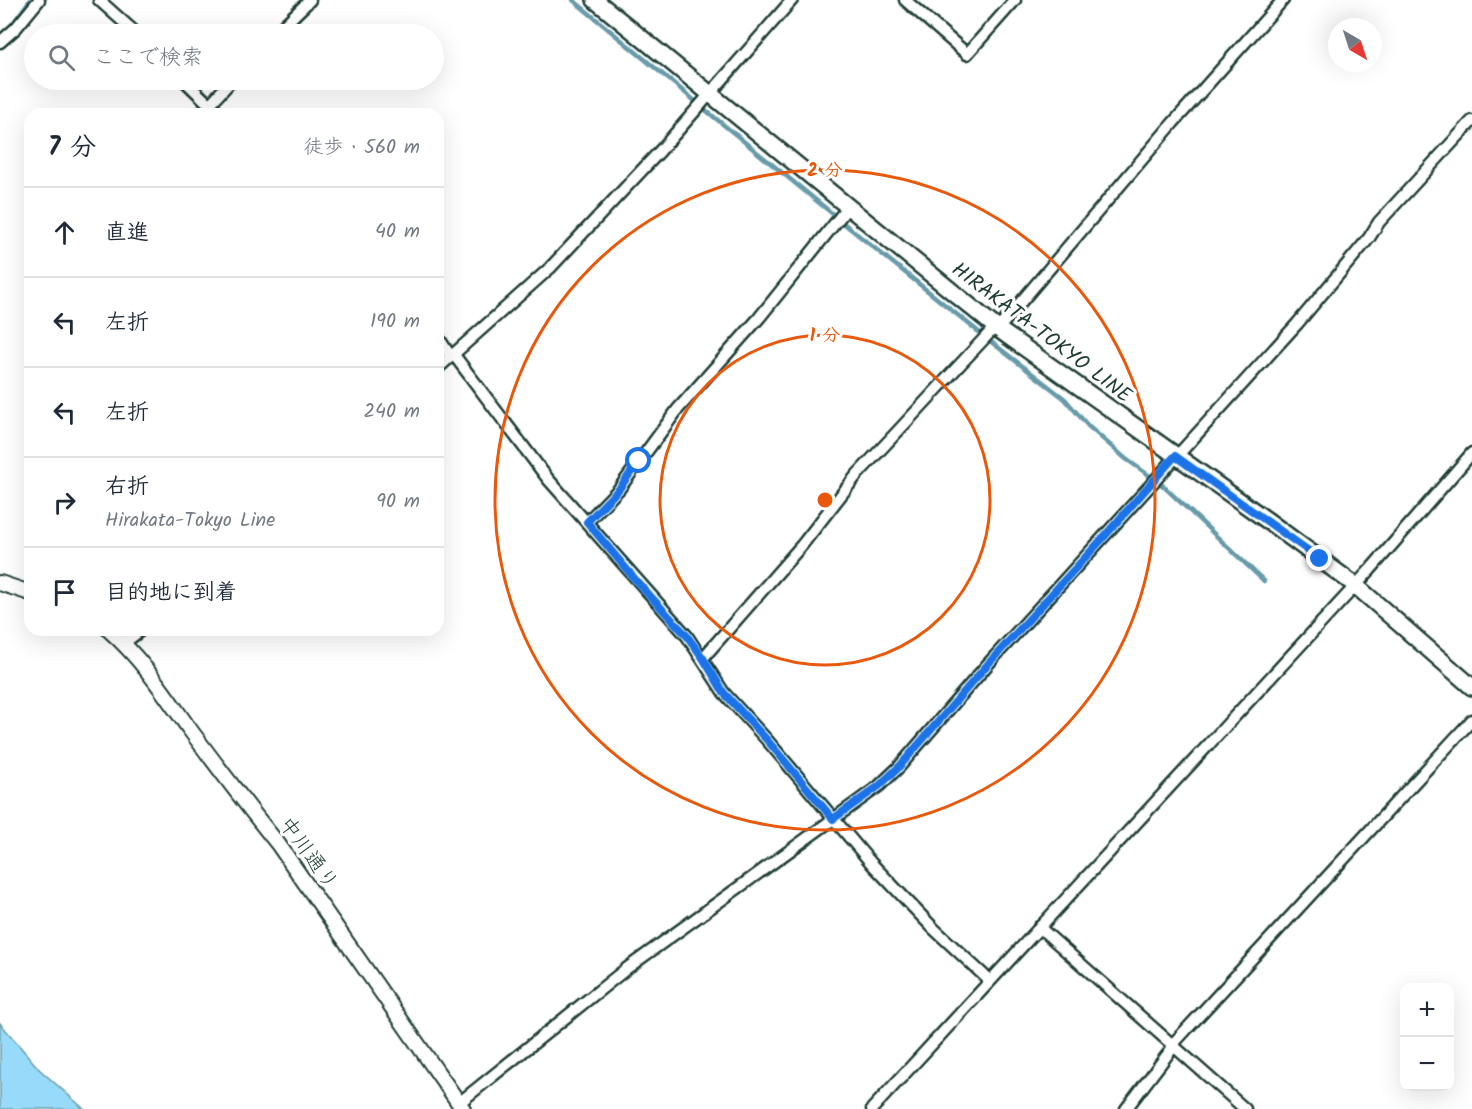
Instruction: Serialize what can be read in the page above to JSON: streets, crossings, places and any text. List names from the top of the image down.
{
  "streets": {
    "main road": ["HIRAKATA-TOKYO LINE"],
    "street": ["中川通り"]
  },
  "north": "bottom right",
  "page": {
    "search": "ここで検索",
    "heading": ["7 分", "徒歩 · 560 m"],
    "list": [
      ["直進", "40 m"],
      ["左折", "190 m"],
      ["左折", "240 m"],
      ["右折", "Hirakata-Tokyo Line", "90 m"],
      "目的地に到着"
    ],
    "map_buttons": ["+", "−"]
  },
  "rings": ["2 分", "1 分"]
}
